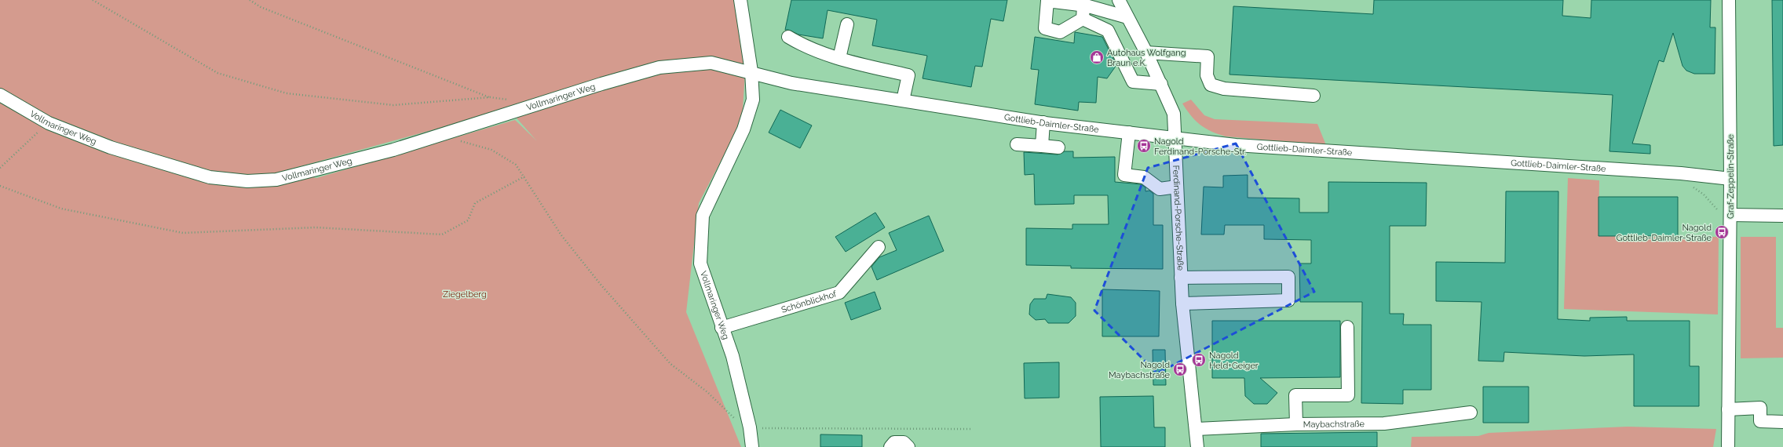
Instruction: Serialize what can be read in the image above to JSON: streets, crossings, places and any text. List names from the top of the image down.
{
  "streets": {
    "street": [
      "Vollmaringer Weg",
      "Gottlieb-Daimler-Straße",
      "Graf-Zeppelin-Straße",
      "Ferdinand-Porsche-Straße",
      "Schönblickhof",
      "Maybachstraße"
    ]
  },
  "crossings": [
    ["Vollmaringer Weg", "Gottlieb-Daimler-Straße"],
    ["Vollmaringer Weg", "Schönblickhof"],
    ["Gottlieb-Daimler-Straße", "Graf-Zeppelin-Straße"],
    ["Gottlieb-Daimler-Straße", "Ferdinand-Porsche-Straße"],
    ["Ferdinand-Porsche-Straße", "Maybachstraße"]
  ],
  "parks": ["Ziegelberg"],
  "places": {
    "shop": ["Autohaus Wolfgang Braun e.K."],
    "bus stop": [
      "Nagold Ferdinand-Porsche-Str.",
      "Nagold Gottlieb-Daimler-Straße",
      "Nagold Held+Geiger",
      "Nagold Maybachstraße"
    ]
  }
}
